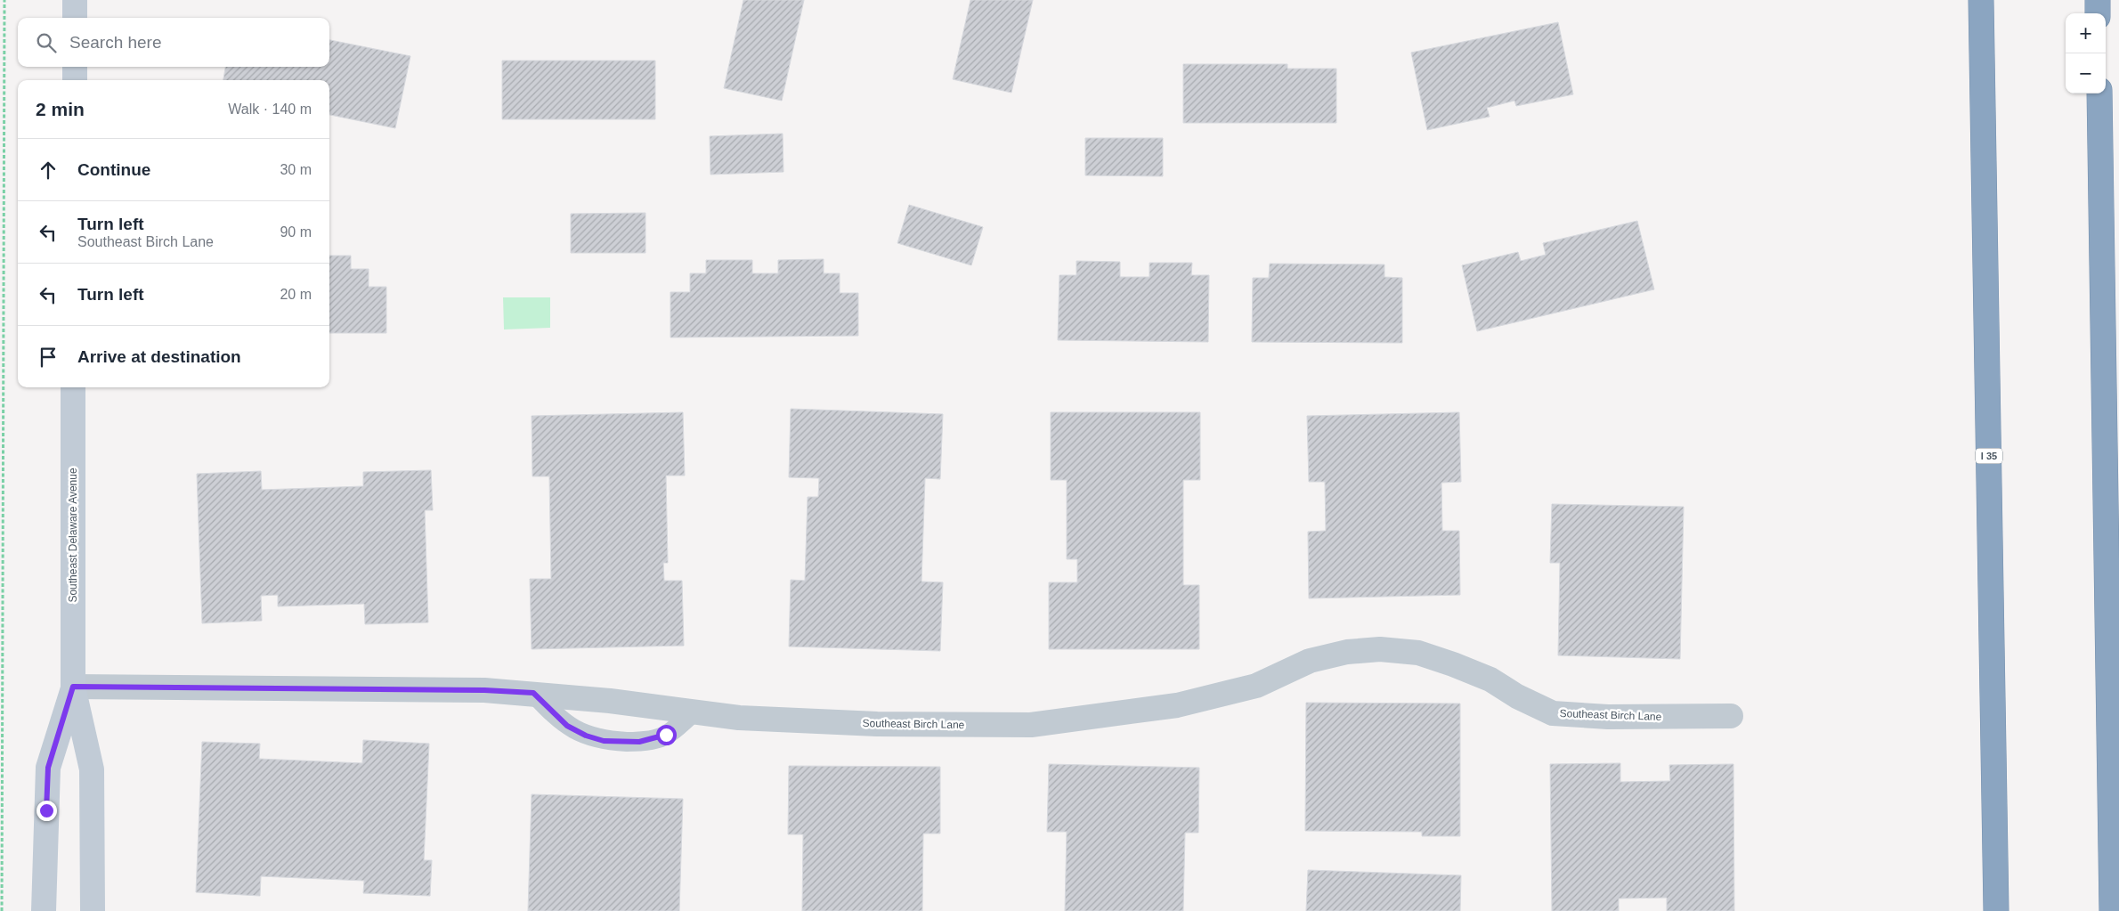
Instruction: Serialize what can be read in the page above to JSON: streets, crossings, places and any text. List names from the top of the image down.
{
  "streets": {
    "highway": ["I 35"],
    "main road": ["Southeast Delaware Avenue"],
    "street": ["Southeast Birch Lane"]
  },
  "crossings": [
    ["Southeast Delaware Avenue", "Southeast Birch Lane"]
  ],
  "page": {
    "map_buttons": ["+", "−"],
    "search": "Search here",
    "heading": ["2 min", "Walk · 140 m"],
    "list": [
      ["Continue", "30 m"],
      ["Turn left", "Southeast Birch Lane", "90 m"],
      ["Turn left", "20 m"],
      "Arrive at destination"
    ]
  }
}
